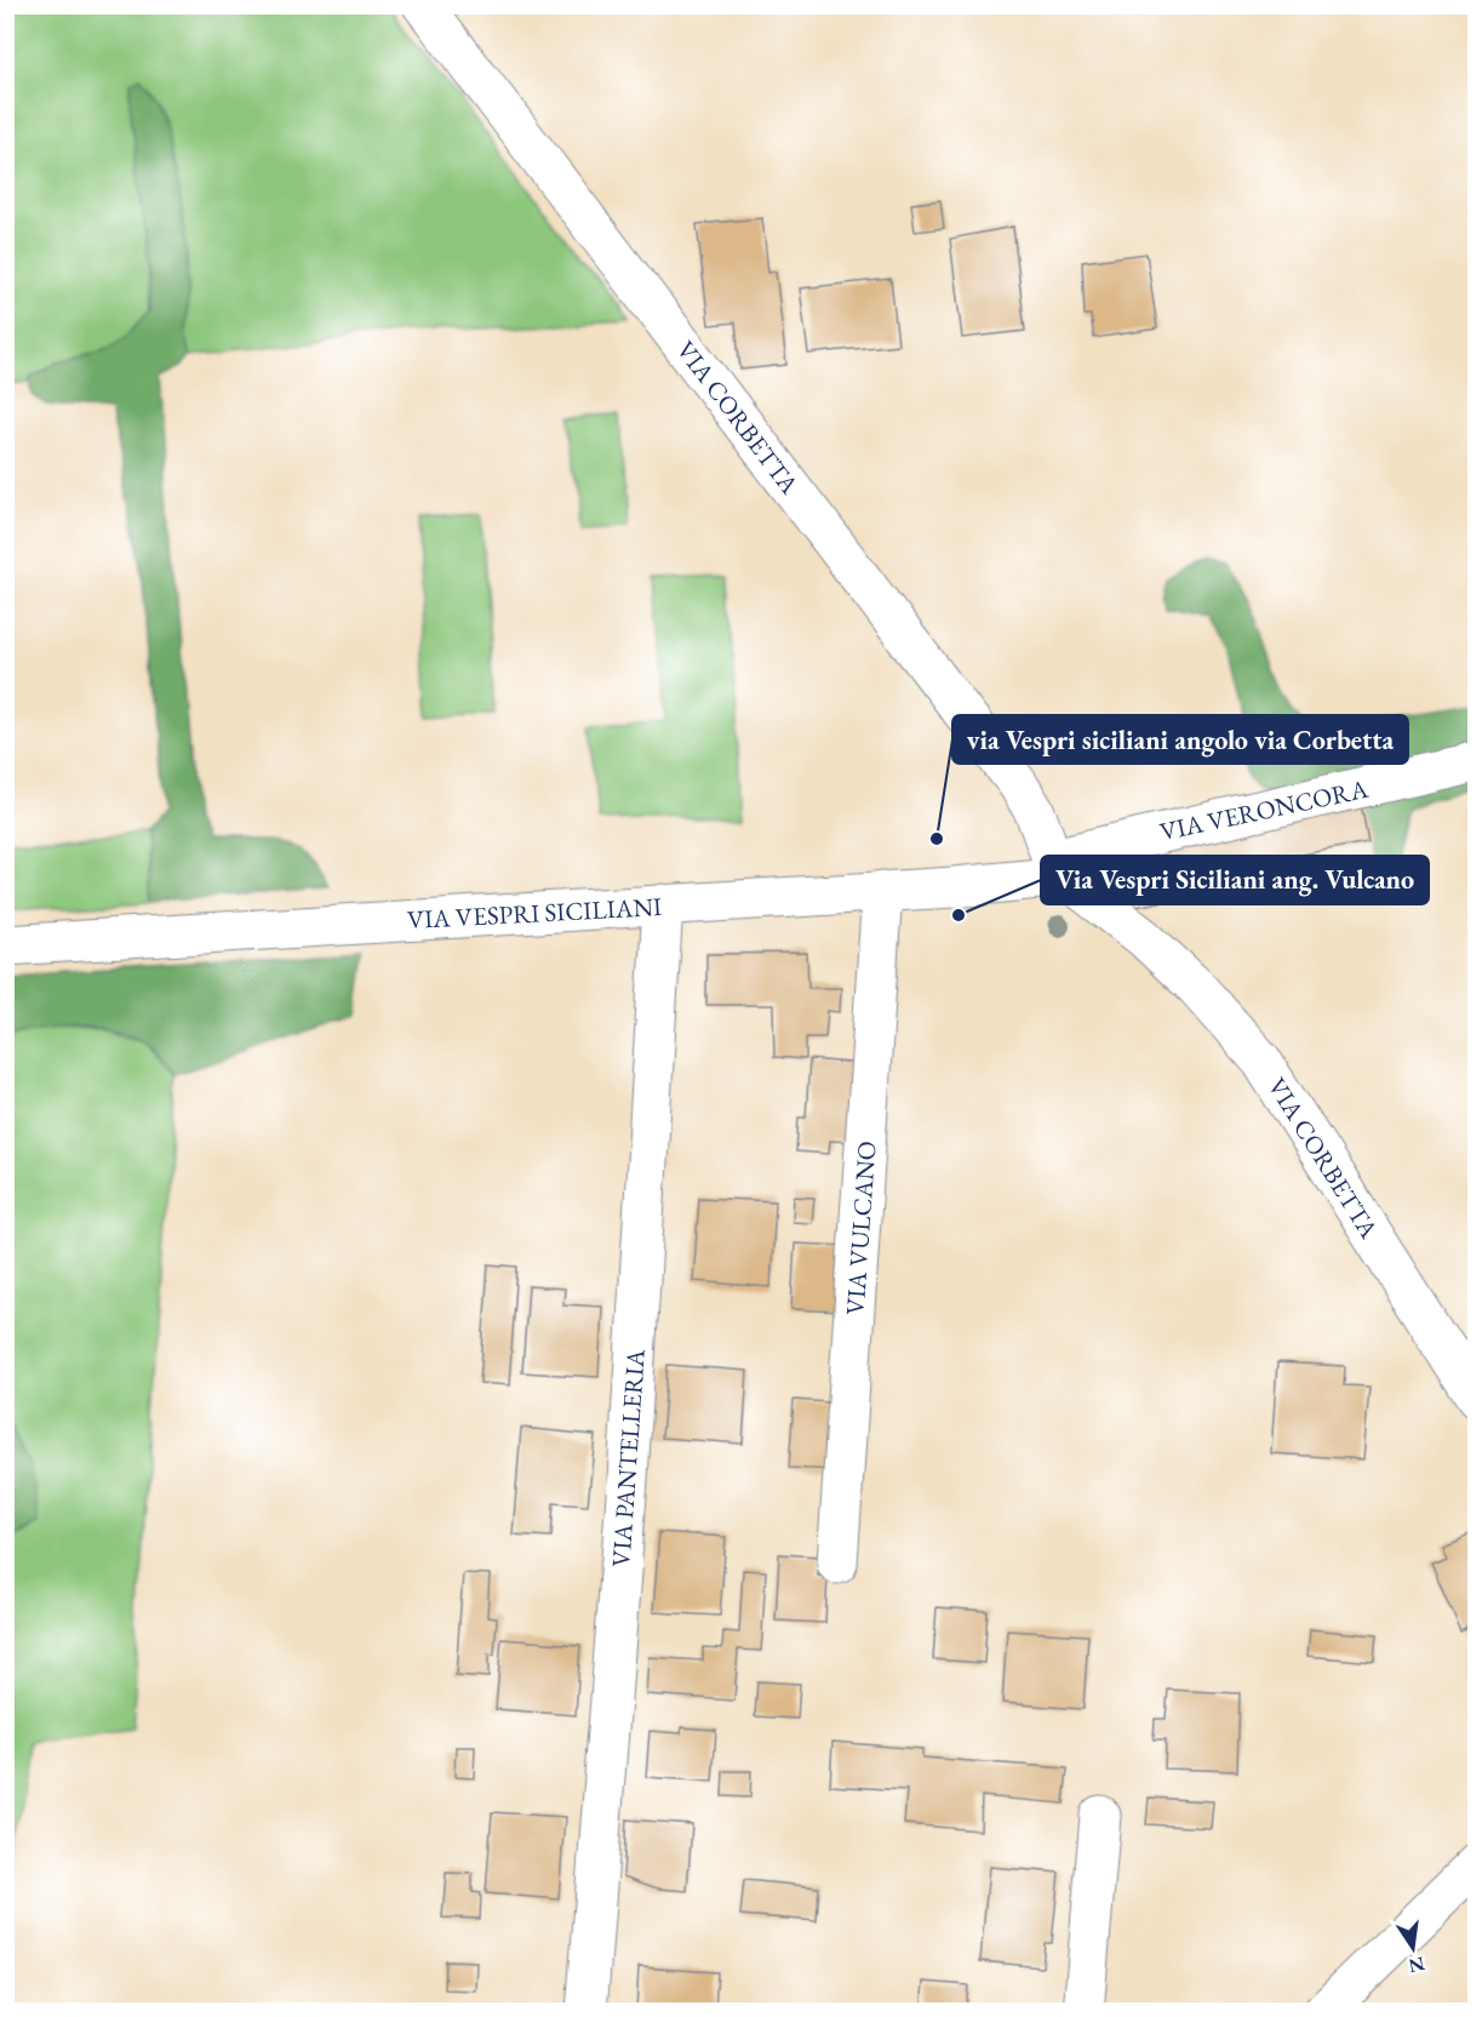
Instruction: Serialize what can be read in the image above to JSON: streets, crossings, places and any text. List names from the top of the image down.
{
  "streets": {
    "street": [
      "VIA CORBETTA",
      "VIA VERONCORA",
      "VIA VESPRI SICILIANI",
      "VIA VULCANO",
      "VIA PANTELLERIA"
    ]
  },
  "crossings": [
    ["VIA CORBETTA", "VIA VERONCORA"],
    ["VIA CORBETTA", "VIA VESPRI SICILIANI"],
    ["VIA VERONCORA", "VIA VESPRI SICILIANI"],
    ["VIA VESPRI SICILIANI", "VIA VULCANO"],
    ["VIA VESPRI SICILIANI", "VIA PANTELLERIA"]
  ],
  "places": ["via Vespri siciliani angolo via Corbetta", "Via Vespri Siciliani ang. Vulcano"],
  "north": "bottom"
}
